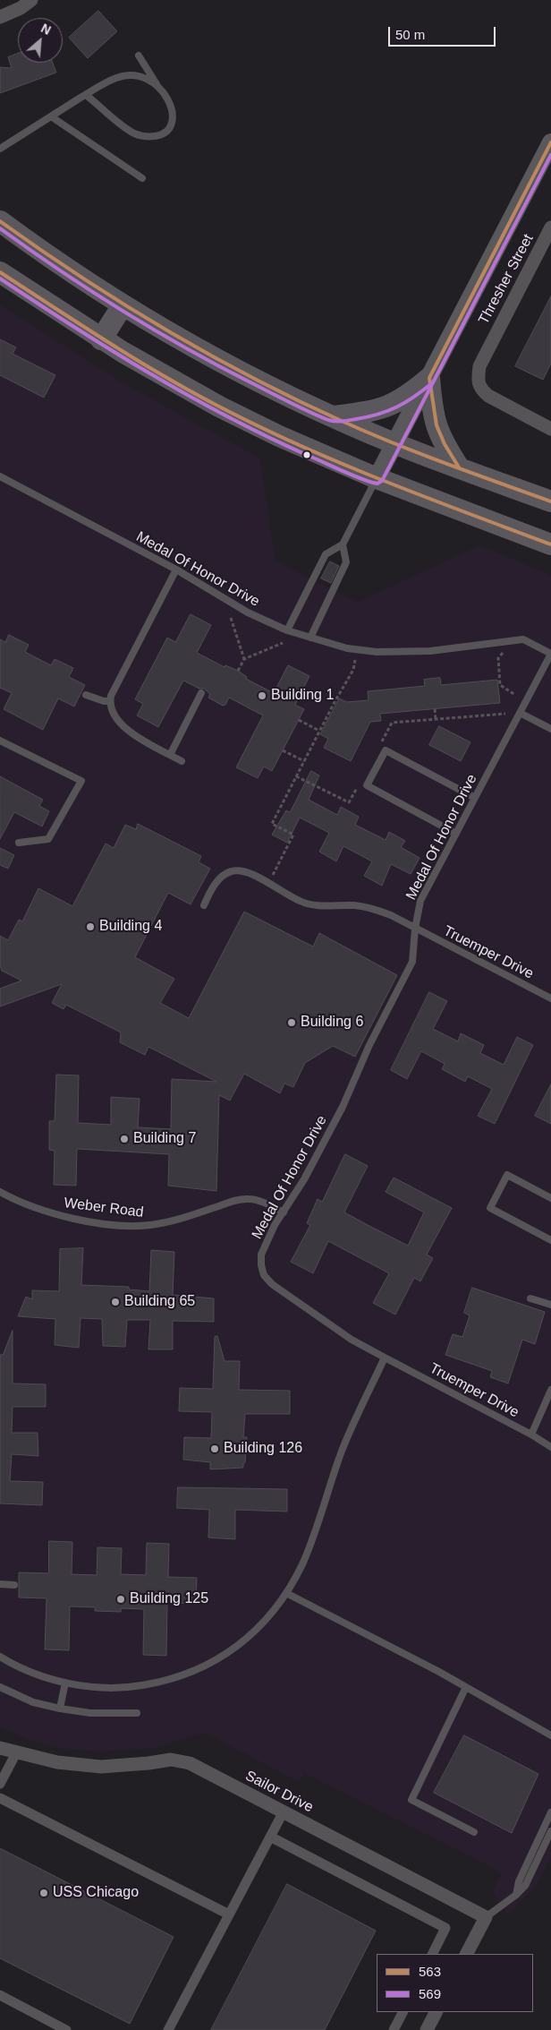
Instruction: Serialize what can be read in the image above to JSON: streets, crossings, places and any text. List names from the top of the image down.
{
  "streets": {
    "street": ["Thresher Street", "Sailor Drive"],
    "lane": ["Medal Of Honor Drive", "Truemper Drive", "Weber Road"]
  },
  "crossings": [
    ["Medal Of Honor Drive", "Truemper Drive"],
    ["Medal Of Honor Drive", "Weber Road"]
  ],
  "places": [
    "Building 1",
    "Building 4",
    "Building 6",
    "Building 7",
    "Building 65",
    "Building 126",
    "Building 125",
    "USS Chicago"
  ],
  "lines": ["transit line 563", "transit line 569"],
  "legend": ["563", "569"],
  "scale_bar": "50 m",
  "north": "top right"
}
